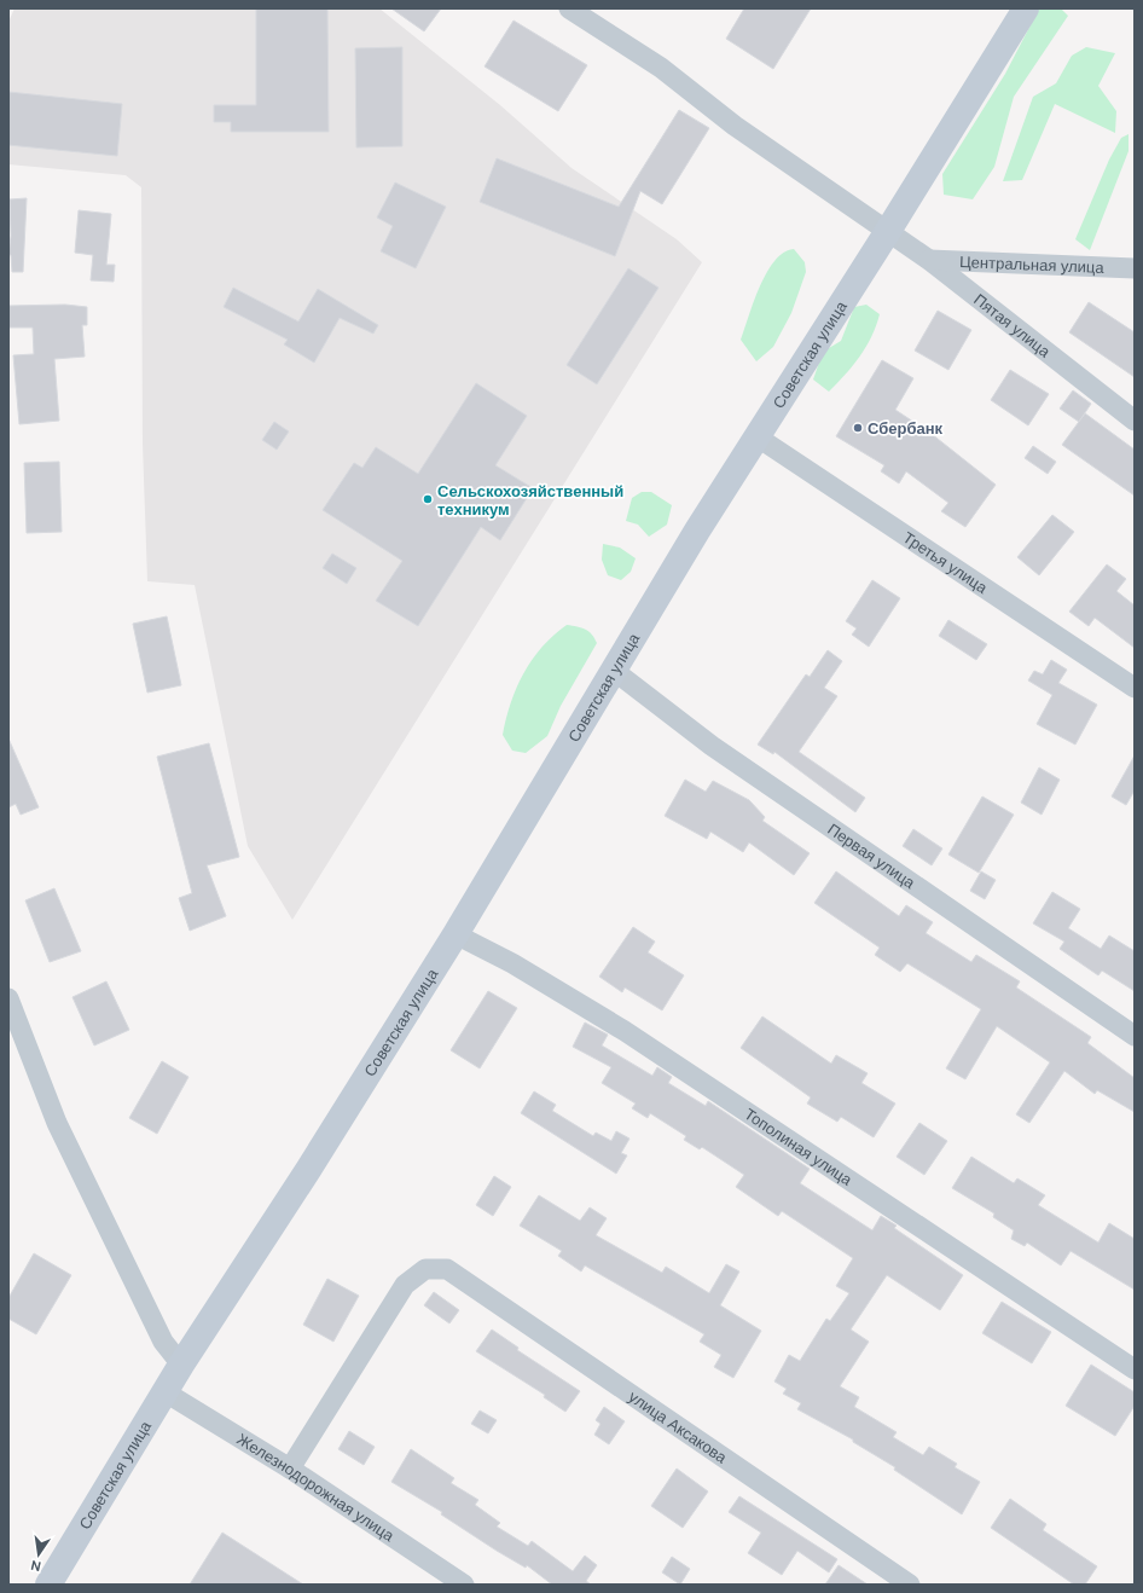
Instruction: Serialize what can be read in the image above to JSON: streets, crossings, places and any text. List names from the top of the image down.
{
  "streets": {
    "main road": ["Советская улица"],
    "street": [
      "Центральная улица",
      "Пятая улица",
      "Третья улица",
      "Первая улица",
      "Тополиная улица",
      "улица Аксакова",
      "Железнодорожная улица"
    ]
  },
  "crossings": [
    ["Центральная улица", "Пятая улица"],
    ["Пятая улица", "Советская улица"],
    ["Советская улица", "Третья улица"],
    ["Советская улица", "Первая улица"],
    ["Советская улица", "Тополиная улица"],
    ["Советская улица", "Железнодорожная улица"],
    ["улица Аксакова", "Железнодорожная улица"]
  ],
  "places": ["Сбербанк", "Сельскохозяйственный техникум"],
  "north": "bottom"
}
